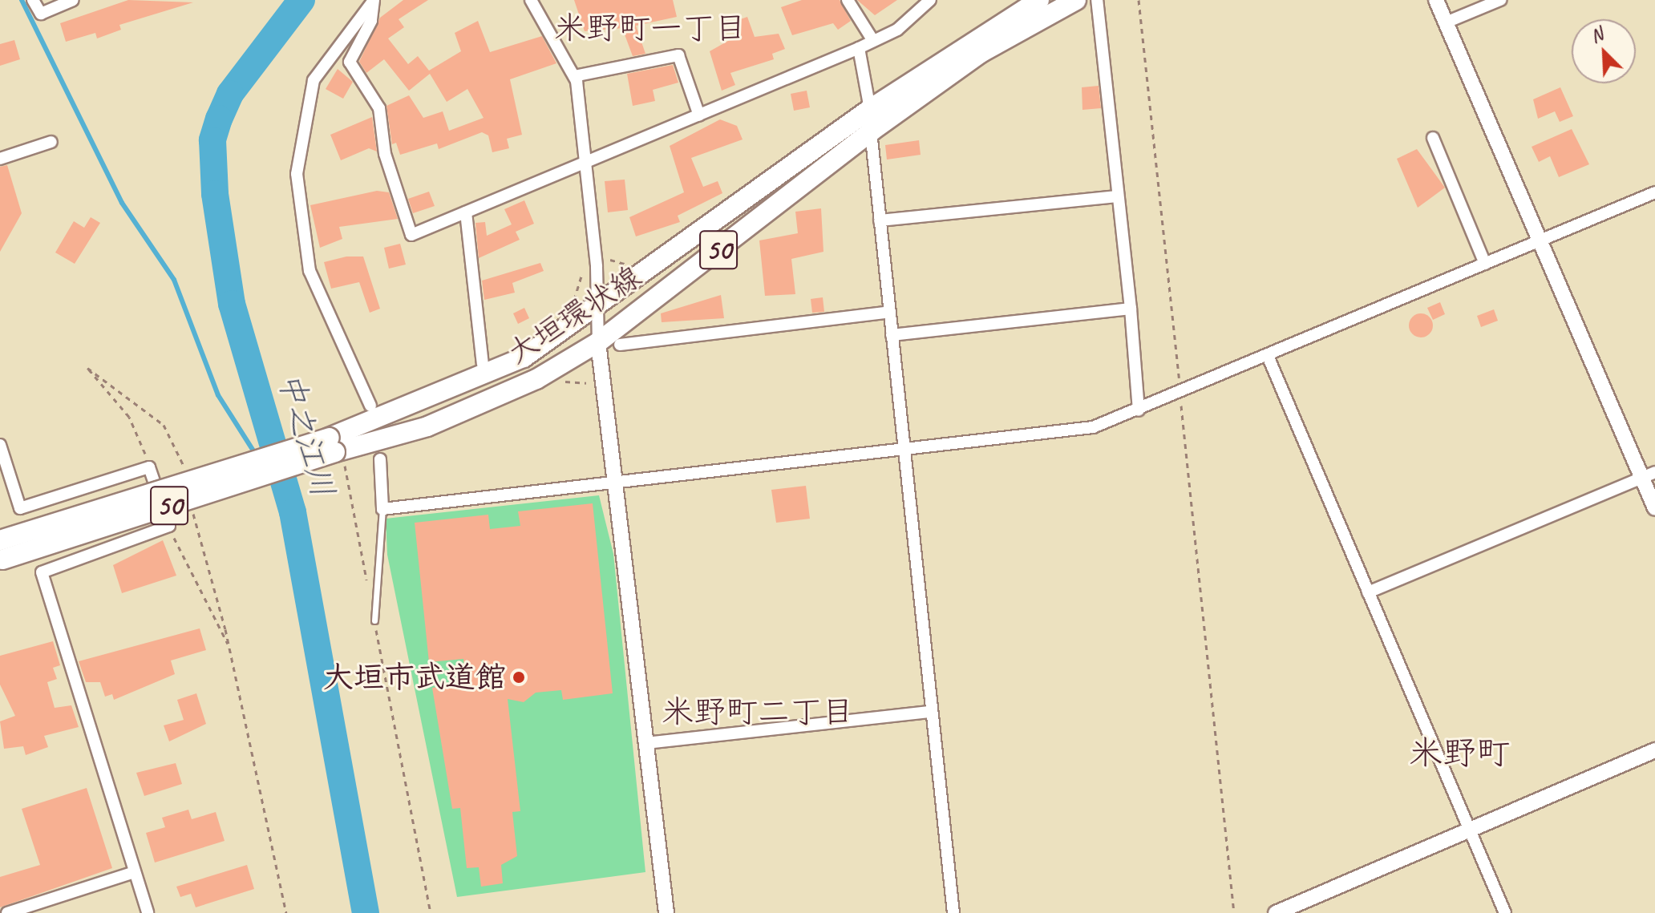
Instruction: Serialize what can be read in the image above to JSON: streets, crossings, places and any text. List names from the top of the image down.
{
  "streets": {
    "main road": ["50", "大垣環状線"]
  },
  "districts": ["米野町一丁目", "米野町二丁目", "米野町"],
  "water": ["中之江川"],
  "places": ["大垣市武道館"],
  "north": "top left"
}
